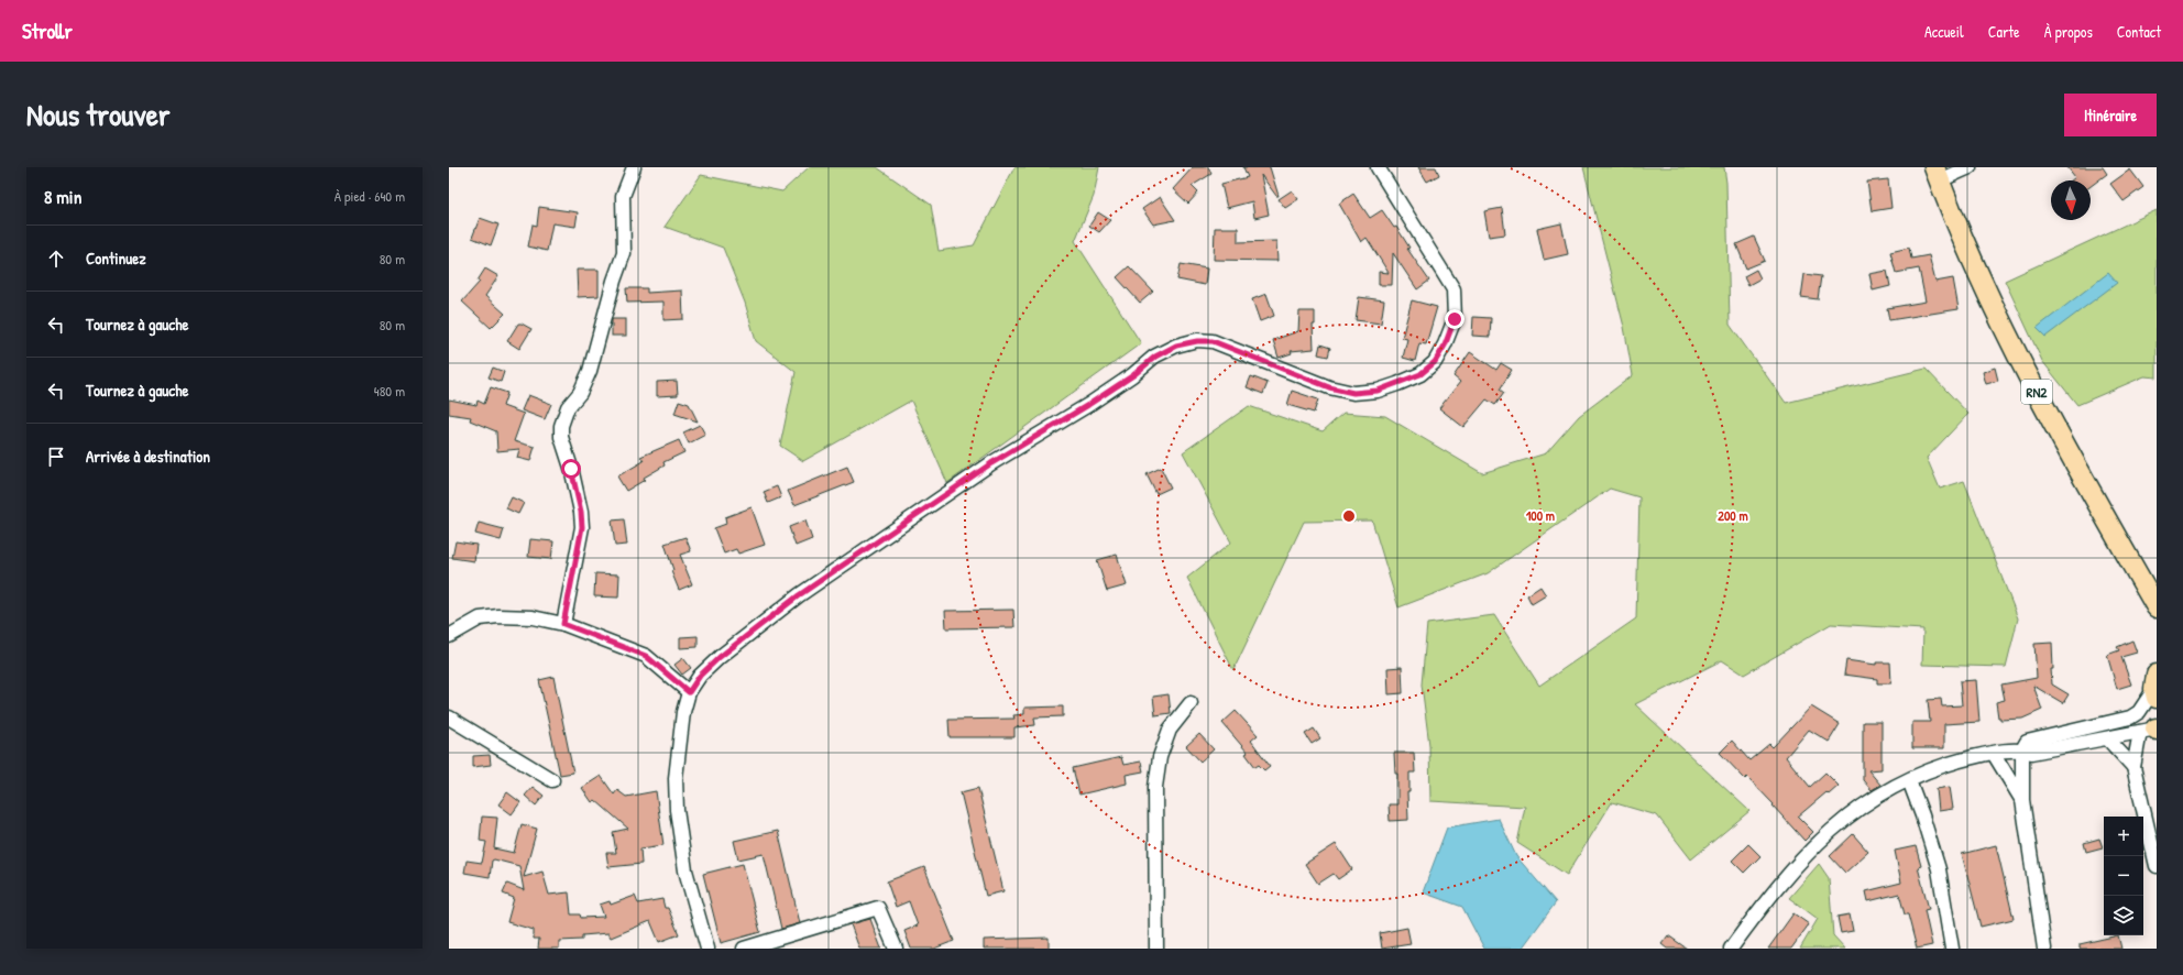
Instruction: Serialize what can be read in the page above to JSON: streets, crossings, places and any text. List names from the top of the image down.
{
  "streets": {
    "highway": ["RN2"]
  },
  "north": "bottom",
  "page": {
    "header": "Strollr",
    "nav": [
      "Accueil",
      "Carte",
      "À propos",
      "Contact"
    ],
    "title": "Nous trouver",
    "buttons": "Itinéraire",
    "heading": ["8 min", "À pied · 640 m"],
    "list": [
      ["Continuez", "80 m"],
      ["Tournez à gauche", "80 m"],
      ["Tournez à gauche", "480 m"],
      "Arrivée à destination"
    ],
    "map_buttons": ["+", "−"]
  },
  "rings": ["100 m", "200 m"]
}
